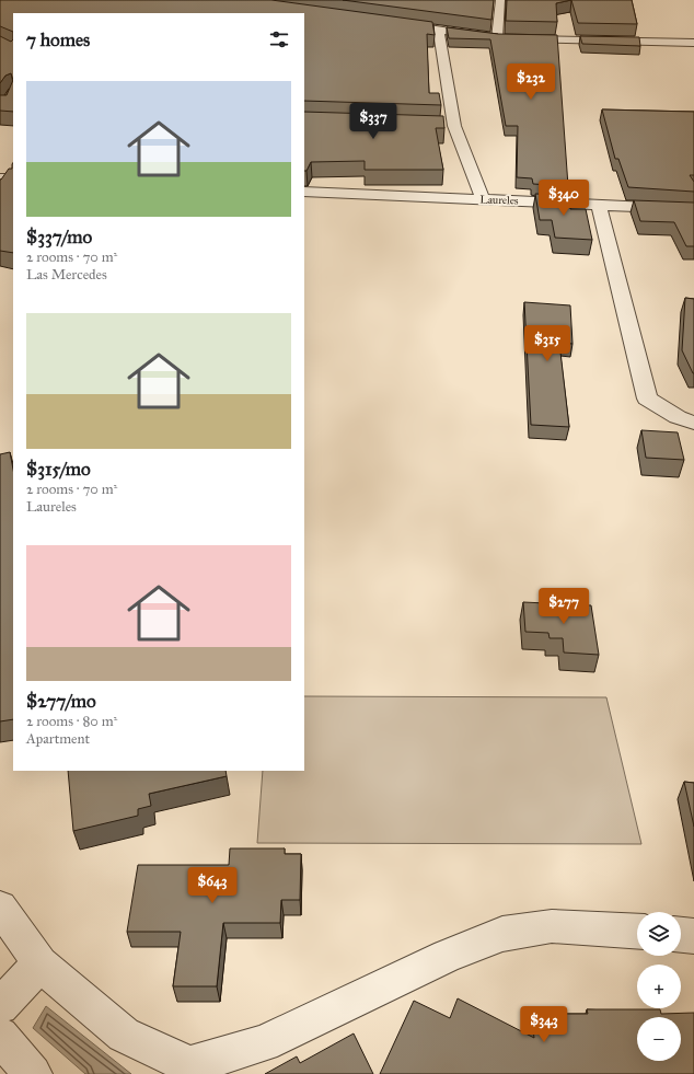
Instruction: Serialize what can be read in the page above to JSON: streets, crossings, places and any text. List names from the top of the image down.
{
  "streets": {
    "street": ["Laureles"]
  },
  "page": {
    "heading": "7 homes",
    "price": [
      "$232",
      "$337",
      "$340",
      "$315",
      "$277",
      "$643",
      "$343"
    ],
    "list": [
      {
        "name": "$337/mo",
        "note": "2 rooms · 70 m² · Las Mercedes"
      },
      {
        "name": "$315/mo",
        "note": "2 rooms · 70 m² · Laureles"
      },
      {
        "name": "$277/mo",
        "note": "2 rooms · 80 m² · Apartment"
      }
    ],
    "map_buttons": ["+", "−"]
  }
}
